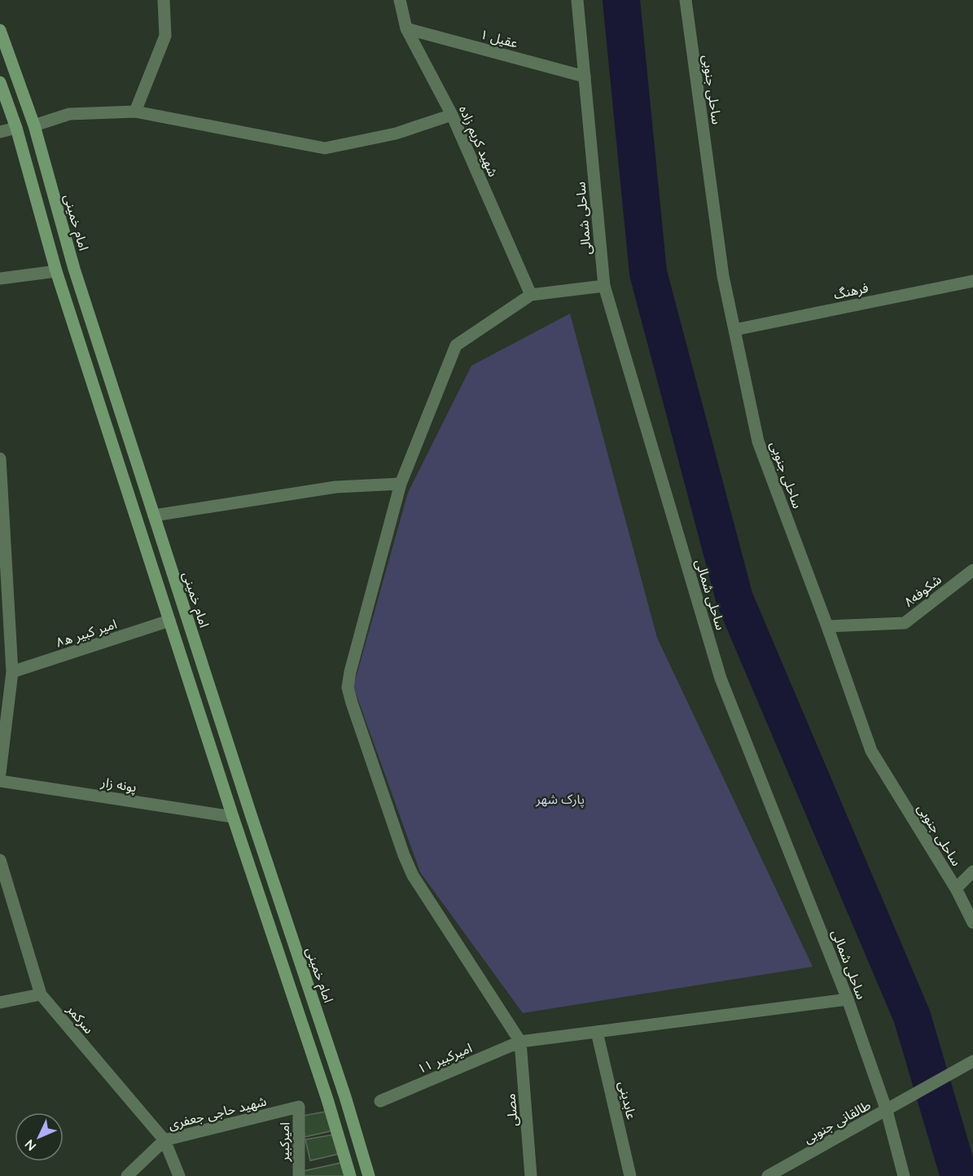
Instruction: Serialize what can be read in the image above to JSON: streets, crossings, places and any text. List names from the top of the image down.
{
  "streets": {
    "main road": ["امام خمینی"],
    "street": [
      "عقیل ۱",
      "ساحلی جنوبی",
      "شهید کریم زاده",
      "ساحلی شمالی",
      "فرهنگ",
      "شکوفه۸",
      "امیر کبیر ه۸",
      "پونه زار",
      "سرکمر",
      "امیرکبیر ۱۱",
      "عابدینی",
      "مصلی",
      "شهید حاجی جعفری",
      "طالقانی جنوبی",
      "امیرکبیر"
    ]
  },
  "crossings": [
    ["عقیل ۱", "شهید کریم زاده"],
    ["عقیل ۱", "ساحلی شمالی"],
    ["ساحلی جنوبی", "فرهنگ"],
    ["ساحلی جنوبی", "شکوفه۸"],
    ["ساحلی شمالی", "امیرکبیر ۱۱"],
    ["ساحلی شمالی", "طالقانی جنوبی"],
    ["سرکمر", "شهید حاجی جعفری"],
    ["امیرکبیر ۱۱", "عابدینی"],
    ["امیرکبیر ۱۱", "مصلی"],
    ["شهید حاجی جعفری", "امیرکبیر"]
  ],
  "parks": ["پارک شهر"],
  "north": "bottom left"
}
